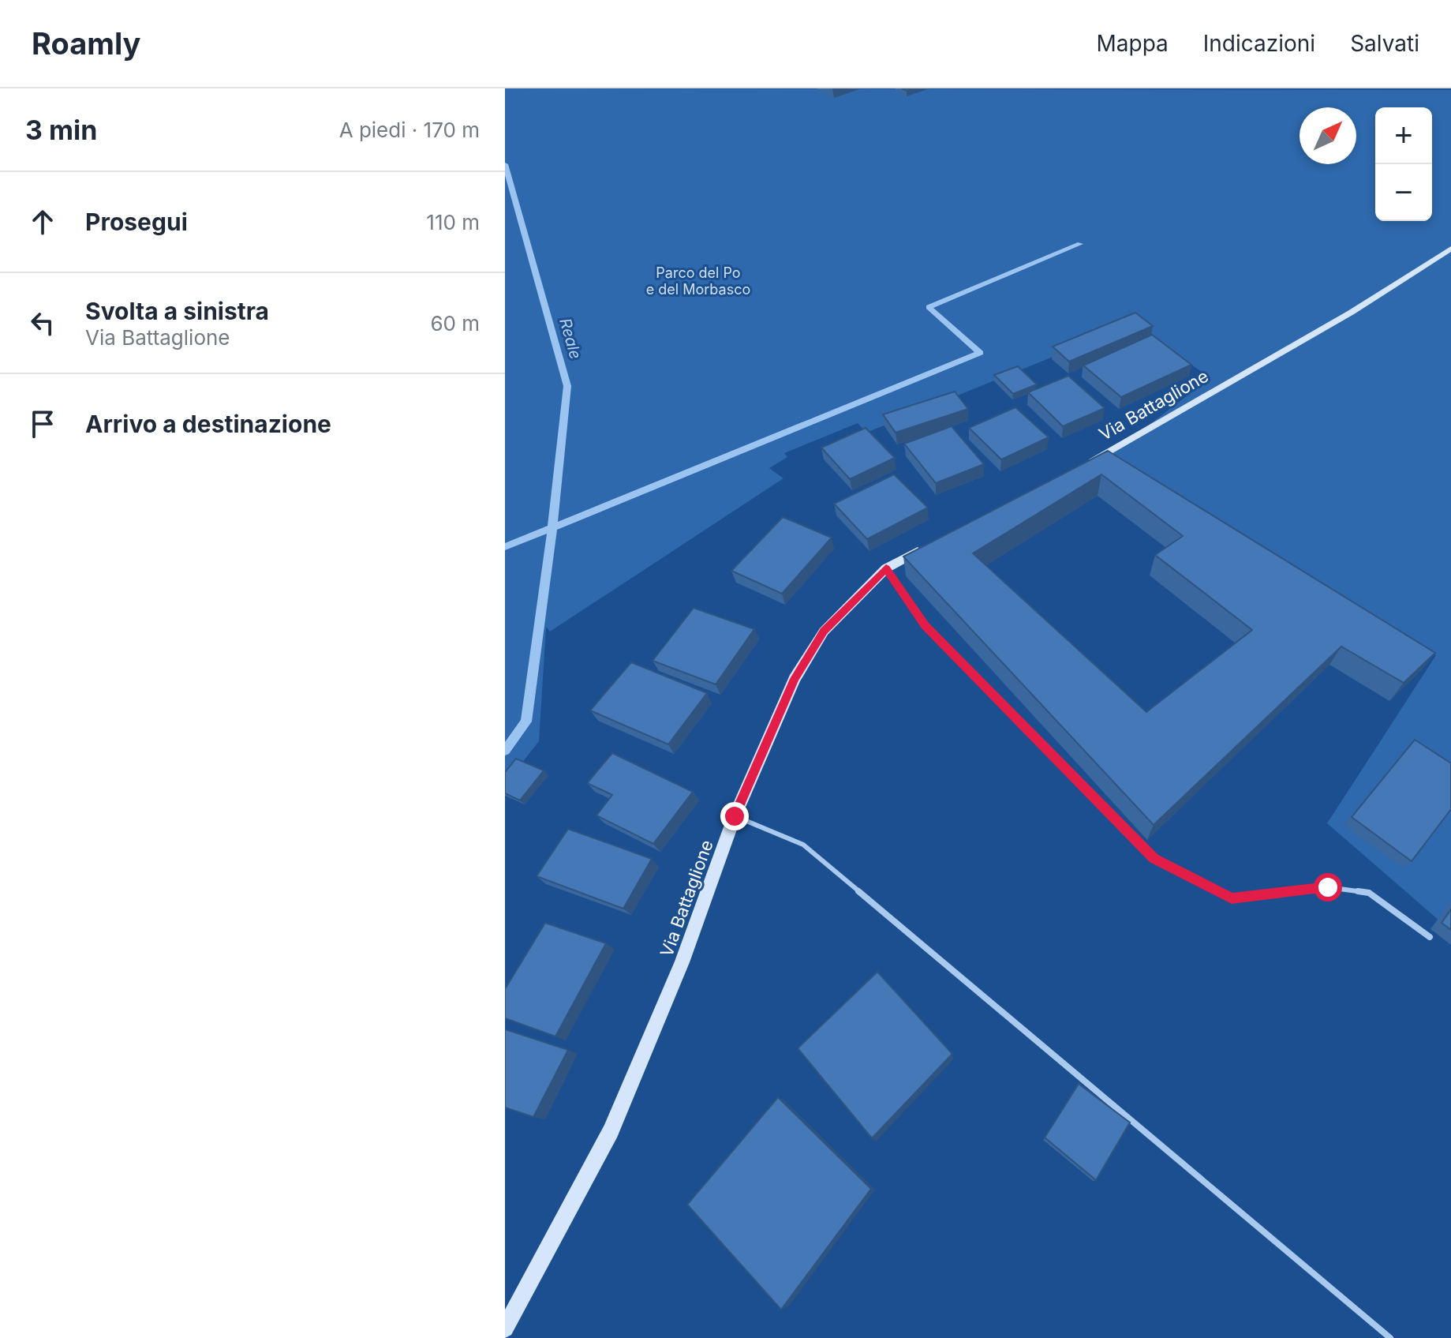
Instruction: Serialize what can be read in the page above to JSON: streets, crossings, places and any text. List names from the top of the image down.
{
  "streets": {
    "street": ["Via Battaglione"]
  },
  "water": ["Reale"],
  "parks": ["Parco del Po e del Morbasco"],
  "north": "top right",
  "page": {
    "header": "Roamly",
    "nav": ["Mappa", "Indicazioni", "Salvati"],
    "heading": ["3 min", "A piedi · 170 m"],
    "map_buttons": ["+", "−"],
    "list": [
      ["Prosegui", "110 m"],
      ["Svolta a sinistra", "Via Battaglione", "60 m"],
      "Arrivo a destinazione"
    ]
  }
}
